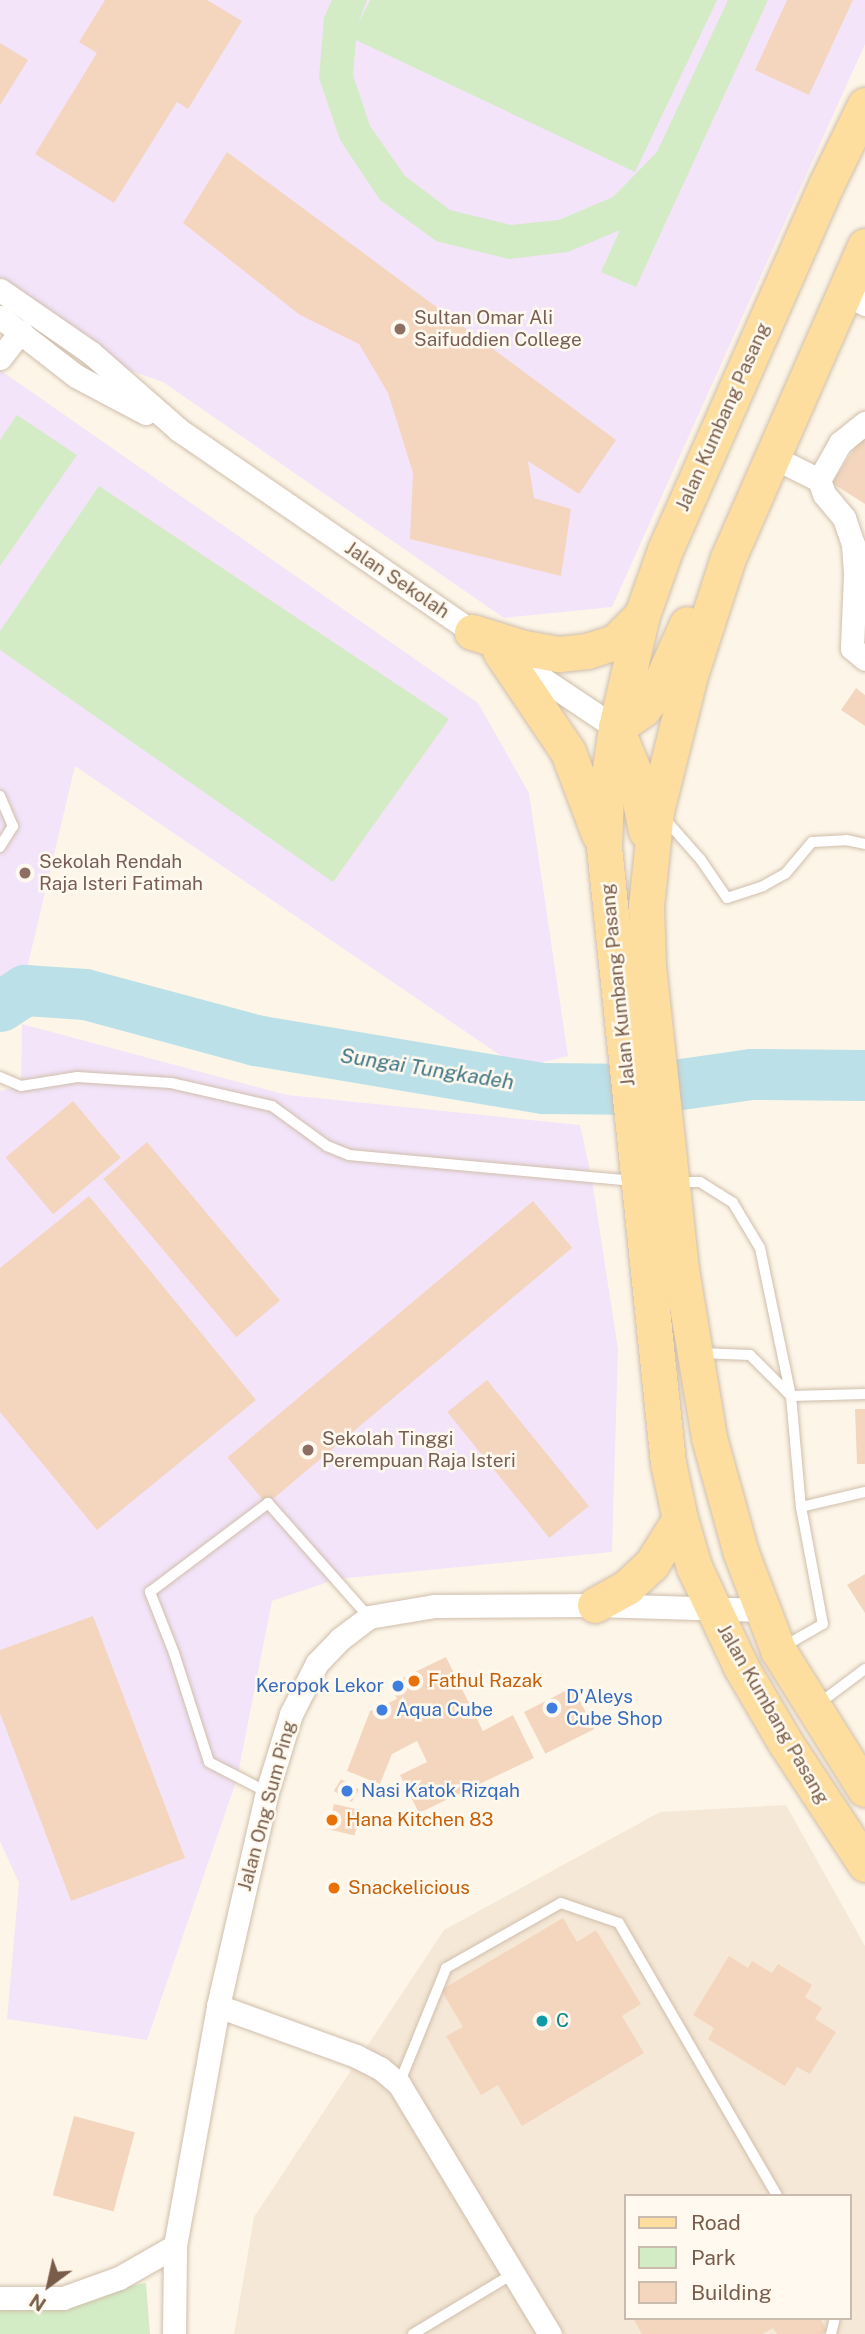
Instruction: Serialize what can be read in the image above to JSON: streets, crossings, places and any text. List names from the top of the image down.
{
  "streets": {
    "main road": ["Jalan Kumbang Pasang"],
    "street": ["Jalan Sekolah", "Jalan Ong Sum Ping"]
  },
  "crossings": [
    ["Jalan Kumbang Pasang", "Jalan Sekolah"]
  ],
  "water": ["Sungai Tungkadeh"],
  "places": [
    "Sultan Omar Ali Saifuddien College",
    "Sekolah Rendah Raja Isteri Fatimah",
    "Sekolah Tinggi Perempuan Raja Isteri",
    "Fathul Razak",
    "Keropok Lekor",
    "D'Aleys Cube Shop",
    "Aqua Cube",
    "Nasi Katok Rizqah",
    "Hana Kitchen 83",
    "Snackelicious",
    "C"
  ],
  "legend": ["Road", "Park", "Building"],
  "north": "bottom left"
}
